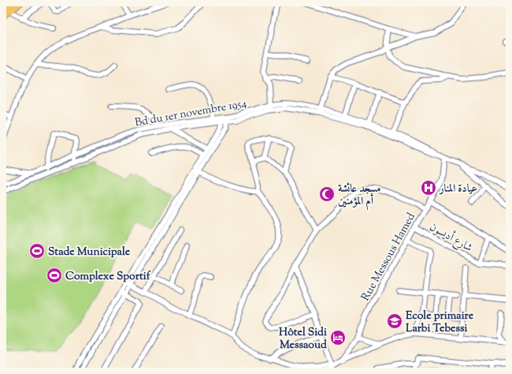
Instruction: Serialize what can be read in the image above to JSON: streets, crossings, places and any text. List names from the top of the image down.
{
  "streets": {
    "street": ["Bd du 1er novembre 1954", "شارع أديسون", "Rue Messous Hamed"]
  },
  "crossings": [
    ["شارع أديسون", "Rue Messous Hamed"]
  ],
  "places": {
    "hospital": ["عيادة المنار"],
    "mosque": ["مسجد عائشة أم المؤمنين"],
    "sports": ["Stade Municipale", "Complexe Sportif"],
    "school or university": ["Ecole primaire Larbi Tebessi"],
    "hotel": ["Hôtel Sidi Messaoud"]
  }
}
